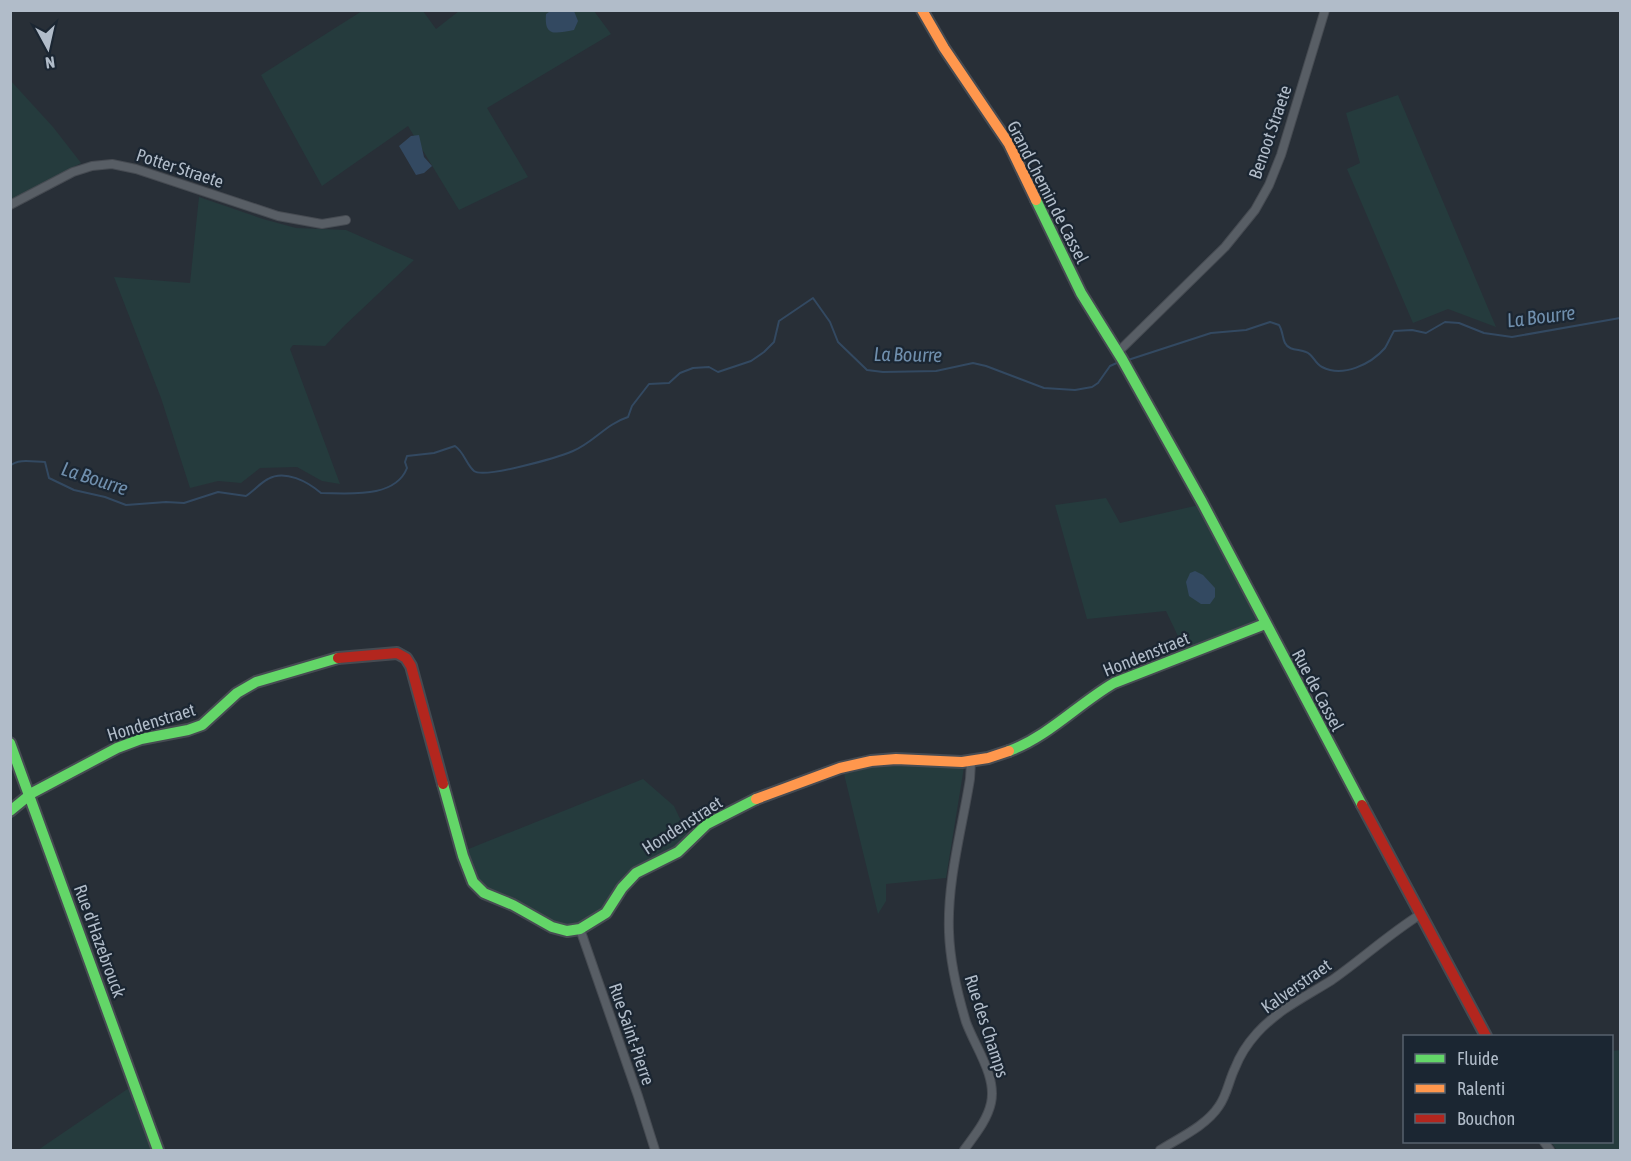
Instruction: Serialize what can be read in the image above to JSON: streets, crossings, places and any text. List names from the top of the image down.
{
  "streets": {
    "street": [
      "Benoot Straete",
      "Potter Straete",
      "Grand Chemin de Cassel",
      "Hondenstraet",
      "Rue de Cassel",
      "Rue d'Hazebrouck",
      "Kalverstraet",
      "Rue des Champs",
      "Rue Saint-Pierre"
    ]
  },
  "crossings": [
    ["Benoot Straete", "Grand Chemin de Cassel"],
    ["Benoot Straete", "Rue de Cassel"],
    ["Grand Chemin de Cassel", "Rue de Cassel"],
    ["Hondenstraet", "Rue de Cassel"],
    ["Hondenstraet", "Rue d'Hazebrouck"],
    ["Hondenstraet", "Rue des Champs"],
    ["Hondenstraet", "Rue Saint-Pierre"],
    ["Rue de Cassel", "Kalverstraet"]
  ],
  "water": ["La Bourre"],
  "legend": ["Fluide", "Ralenti", "Bouchon"],
  "north": "bottom"
}
